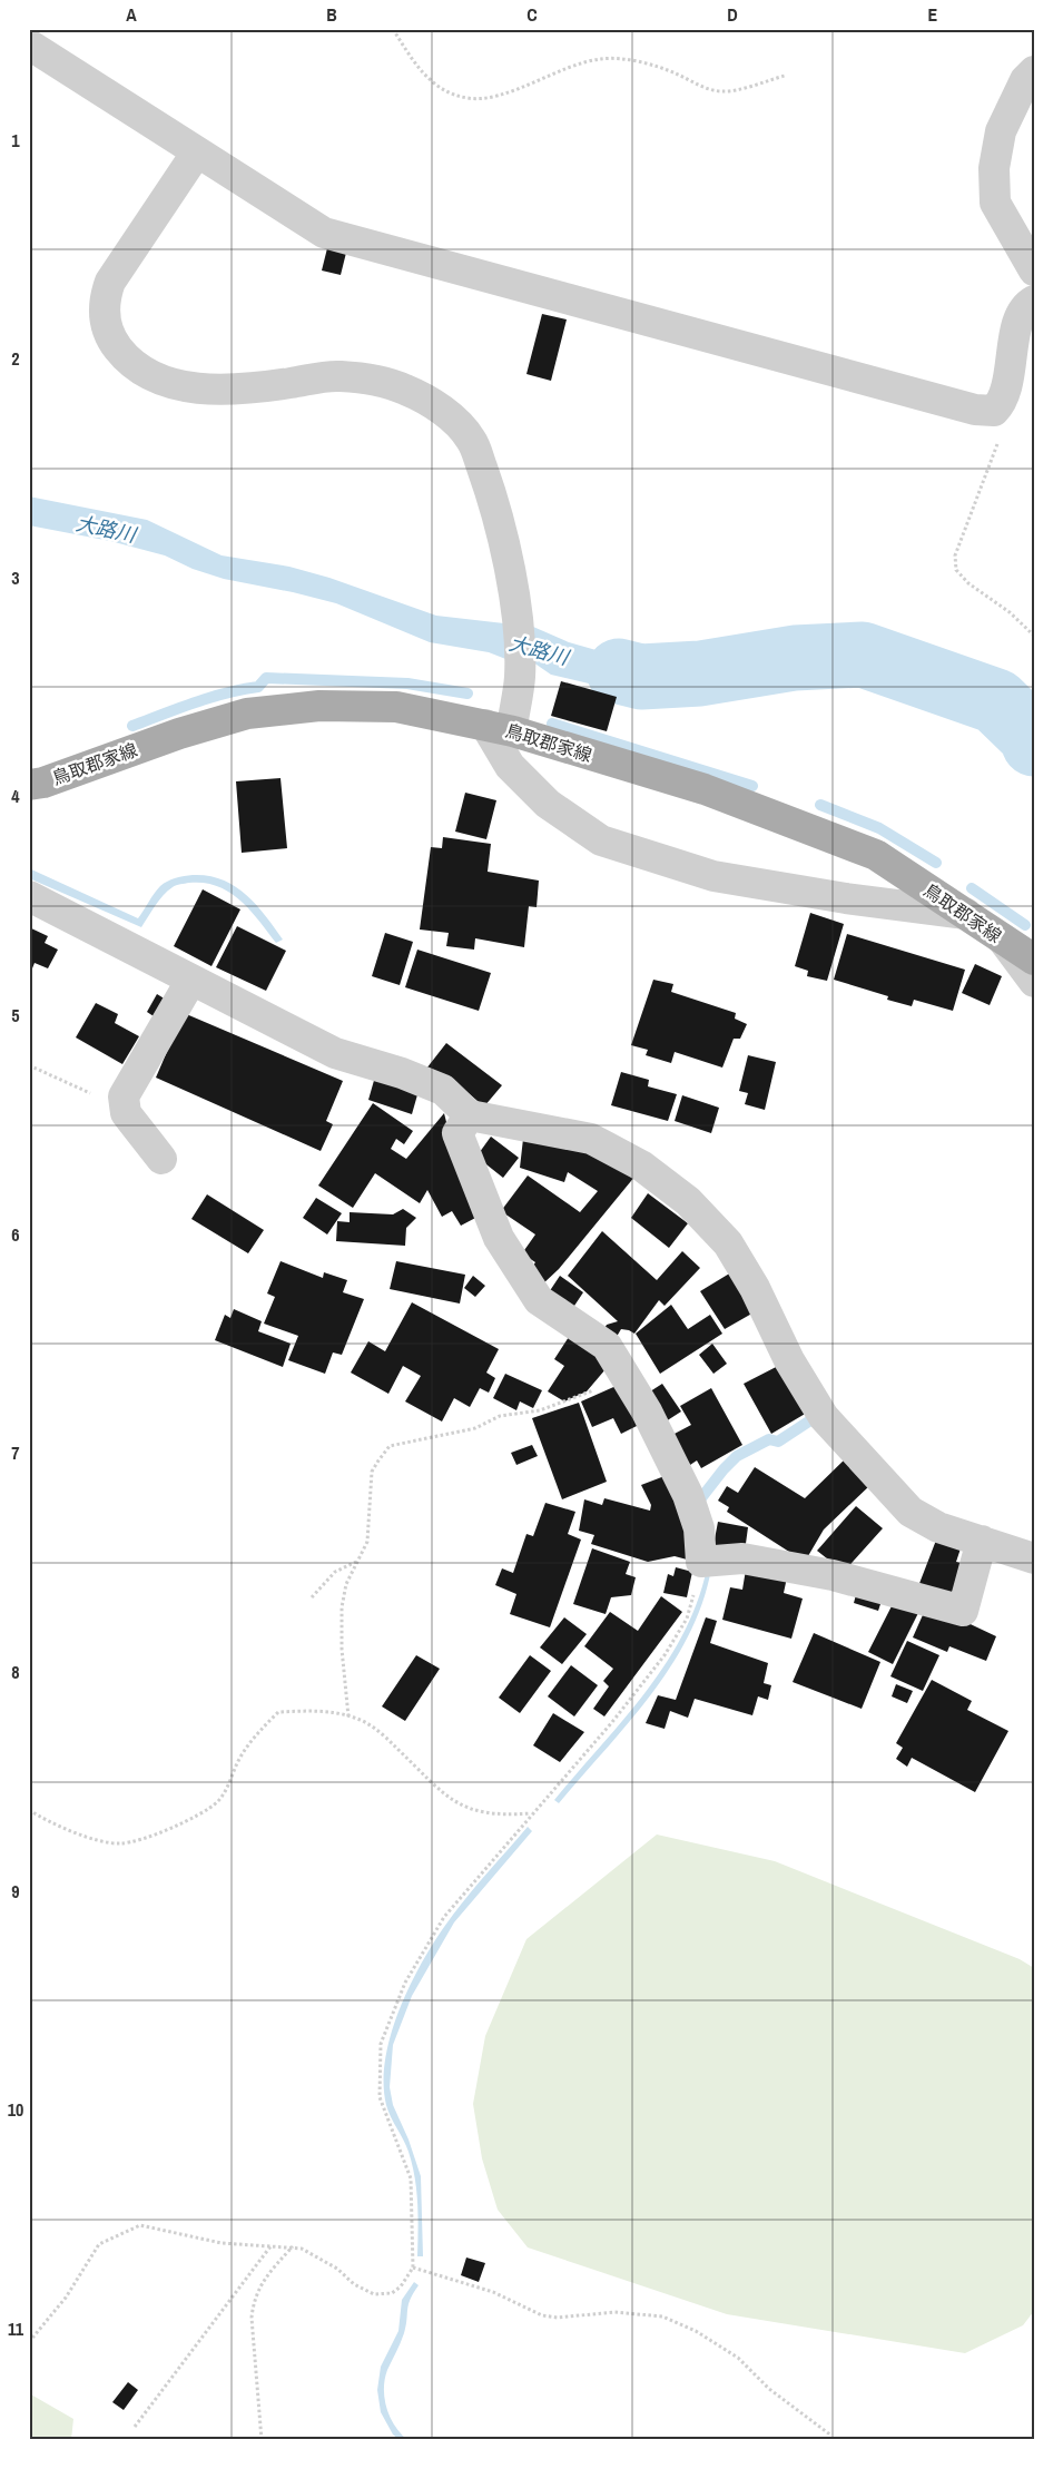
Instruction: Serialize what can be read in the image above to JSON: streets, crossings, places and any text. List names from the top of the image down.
{
  "streets": {
    "main road": ["鳥取郡家線"]
  },
  "water": ["大路川"],
  "grid": {
    "columns": [
      "A",
      "B",
      "C",
      "D",
      "E"
    ],
    "rows": [
      "1",
      "2",
      "3",
      "4",
      "5",
      "6",
      "7",
      "8",
      "9",
      "10",
      "11"
    ]
  }
}
